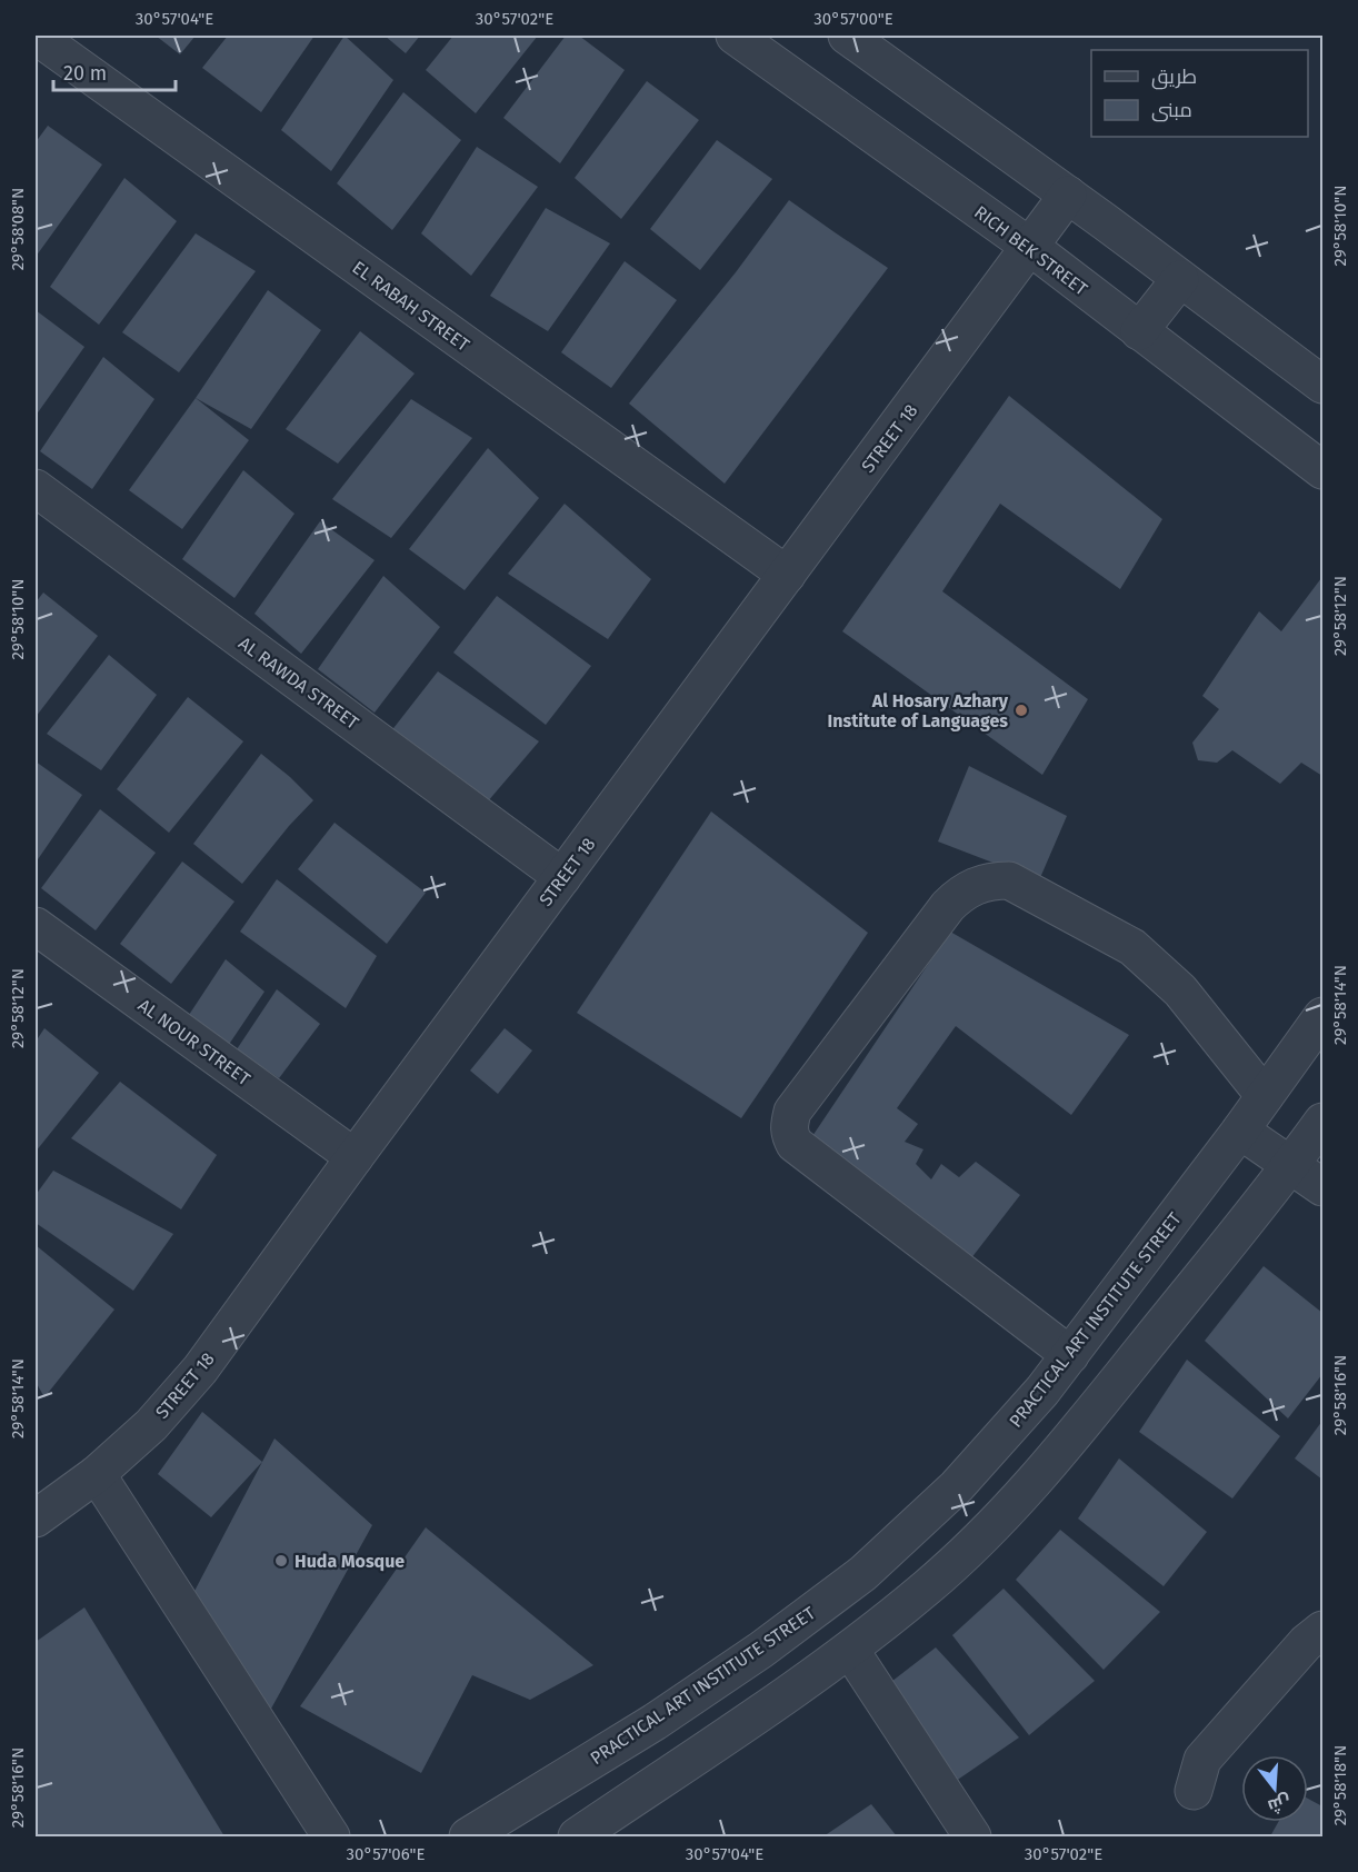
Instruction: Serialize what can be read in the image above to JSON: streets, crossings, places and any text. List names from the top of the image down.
{
  "streets": {
    "street": [
      "RICH BEK STREET",
      "EL RABAH STREET",
      "STREET 18",
      "AL RAWDA STREET",
      "AL NOUR STREET",
      "PRACTICAL ART INSTITUTE STREET"
    ]
  },
  "crossings": [
    ["RICH BEK STREET", "STREET 18"],
    ["EL RABAH STREET", "STREET 18"],
    ["STREET 18", "AL RAWDA STREET"],
    ["STREET 18", "AL NOUR STREET"]
  ],
  "places": ["Al Hosary Azhary Institute of Languages", "Huda Mosque"],
  "legend": ["طريق", "مبنى"],
  "scale_bar": "20 m",
  "north": "bottom",
  "coordinates": [
    "30°57'04\"E",
    "30°57'02\"E",
    "30°57'00\"E",
    "29°58'10\"N",
    "29°58'08\"N",
    "29°58'12\"N",
    "29°58'14\"N",
    "29°58'16\"N",
    "29°58'18\"N",
    "30°57'06\"E"
  ]
}
